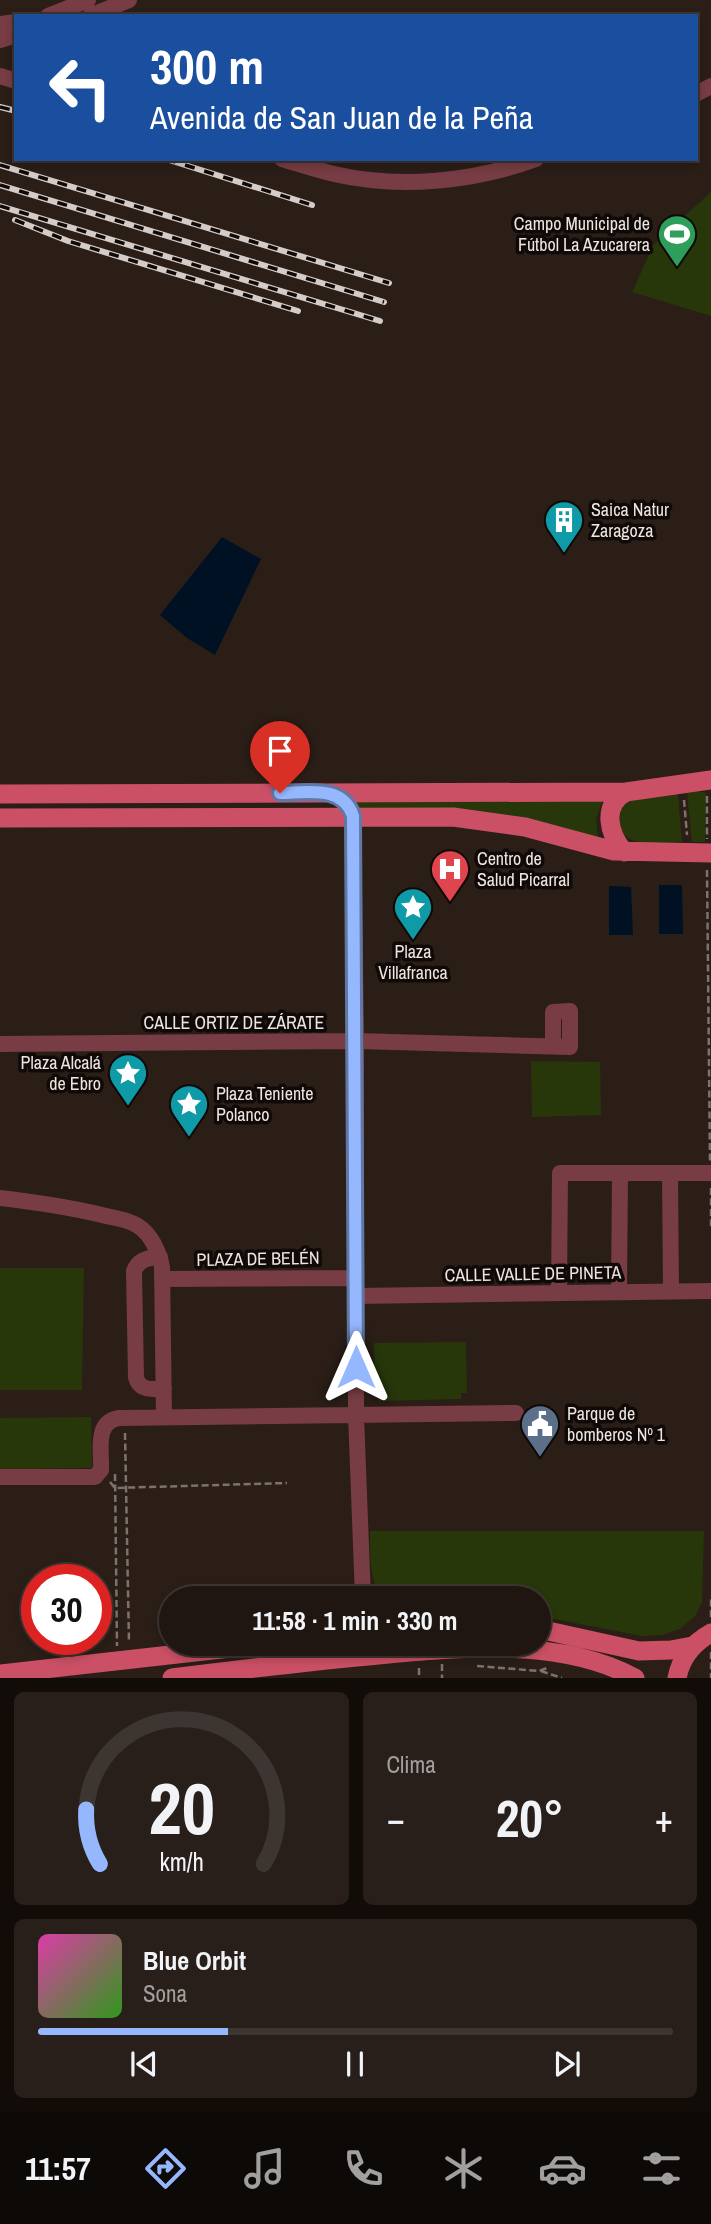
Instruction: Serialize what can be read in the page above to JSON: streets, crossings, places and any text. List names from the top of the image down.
{
  "streets": {
    "street": ["CALLE ORTIZ DE ZÁRATE", "PLAZA DE BELÉN", "CALLE VALLE DE PINETA"]
  },
  "places": {
    "sports": ["Campo Municipal de Fútbol La Azucarera"],
    "building": ["Saica Natur Zaragoza"],
    "hospital": ["Centro de Salud Picarral"],
    "place": ["Plaza Villafranca", "Plaza Alcalá de Ebro", "Plaza Teniente Polanco"],
    "public building": ["Parque de bomberos Nº 1"]
  },
  "page": {
    "turn": ["300 m", "Avenida de San Juan de la Peña"],
    "limit": "30",
    "trip": "11:58 · 1 min · 330 m",
    "tile": "Clima",
    "heat": ["−", "20°", "+"],
    "song": ["Blue Orbit", "Sona"],
    "tabs": "11:57",
    "gauge": ["20", "km/h"]
  }
}
